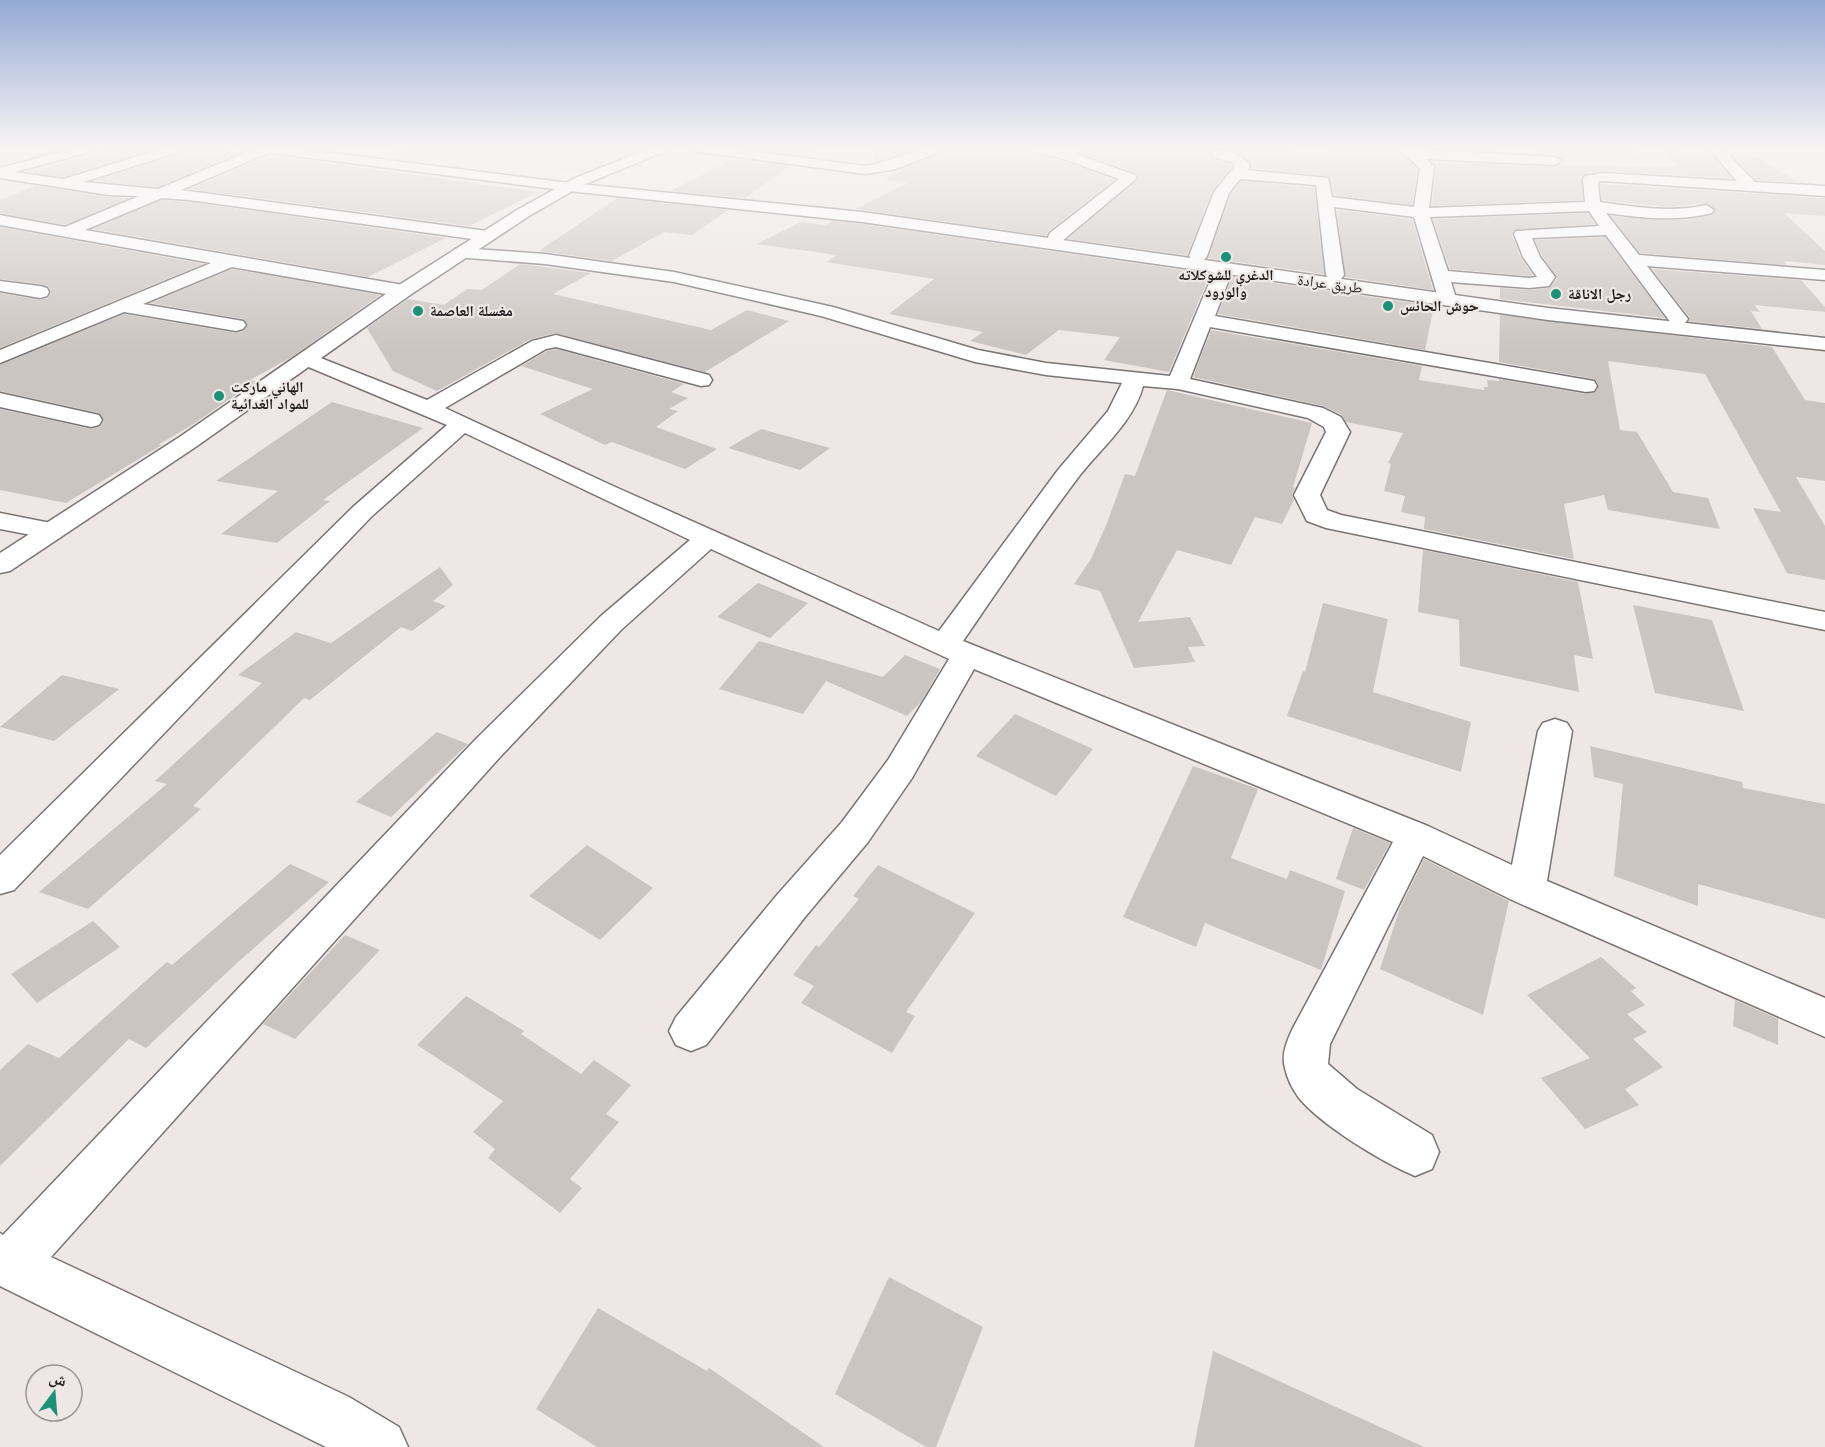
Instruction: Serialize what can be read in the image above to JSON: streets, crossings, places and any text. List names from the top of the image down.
{
  "streets": {
    "street": ["طريق عرادة"]
  },
  "places": [
    "الدغري للشوكلاته والورود",
    "رجل الاناقة",
    "حوش الحائس",
    "مغسلة العاصمة",
    "الهاني ماركت للمواد الغدائية"
  ],
  "north": "top"
}
